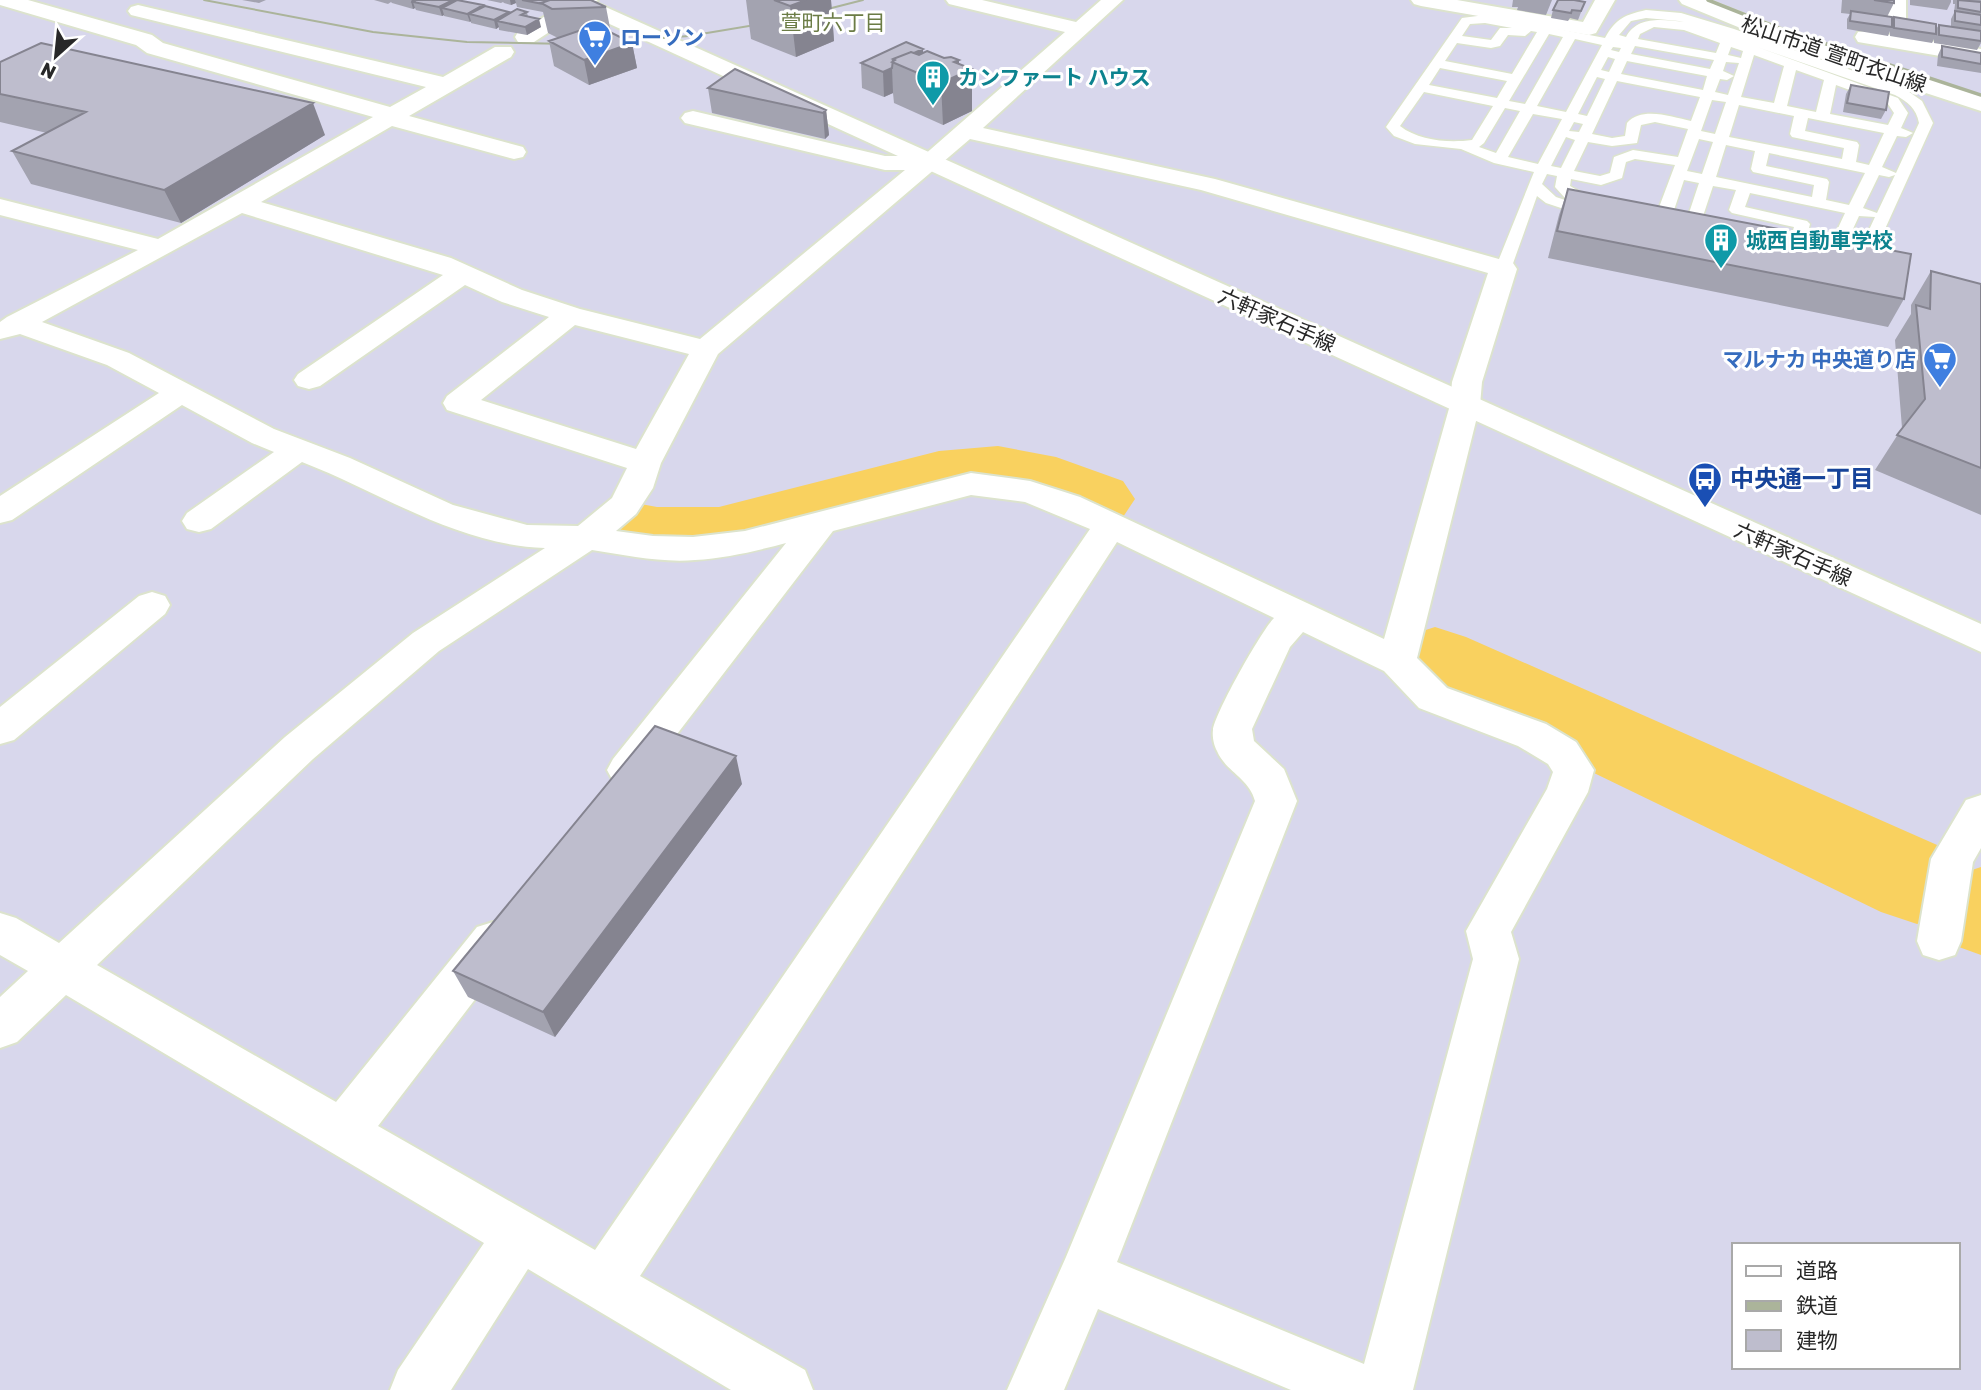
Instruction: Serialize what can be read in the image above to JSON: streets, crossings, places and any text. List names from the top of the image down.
{
  "streets": {
    "street": ["松山市道 萱町衣山線", "六軒家石手線"]
  },
  "districts": ["萱町六丁目"],
  "places": {
    "supermarket": ["ローソン", "マルナカ 中央道り店"],
    "building": ["カンファート ハウス", "城西自動車学校"],
    "bus stop": ["中央通一丁目"]
  },
  "legend": ["道路", "鉄道", "建物"],
  "north": "bottom left"
}
